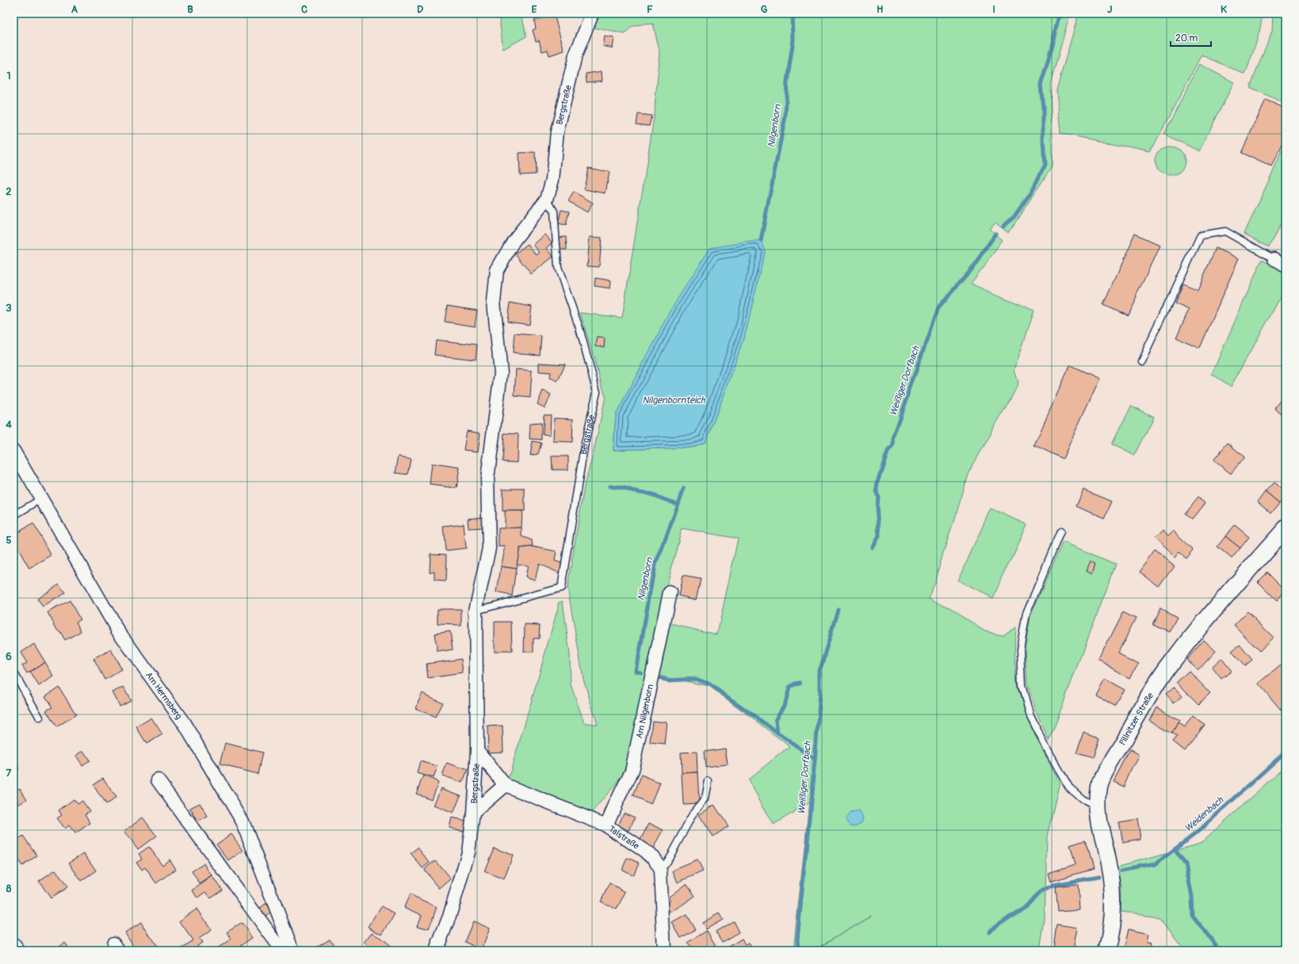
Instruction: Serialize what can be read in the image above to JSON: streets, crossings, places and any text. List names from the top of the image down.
{
  "streets": {
    "street": [
      "Bergstraße",
      "Am Hermsberg",
      "Am Nilgenborn",
      "Pillnitzer Straße",
      "Talstraße"
    ]
  },
  "crossings": [
    ["Bergstraße", "Talstraße"],
    ["Am Nilgenborn", "Talstraße"]
  ],
  "water": [
    "Nilgenborn",
    "Weißiger Dorfbach",
    "Nilgenbornteich",
    "Weidenbach"
  ],
  "scale_bar": "20 m",
  "grid": {
    "columns": [
      "A",
      "B",
      "C",
      "D",
      "E",
      "F",
      "G",
      "H",
      "I",
      "J",
      "K"
    ],
    "rows": [
      "1",
      "2",
      "3",
      "4",
      "5",
      "6",
      "7",
      "8"
    ]
  }
}
